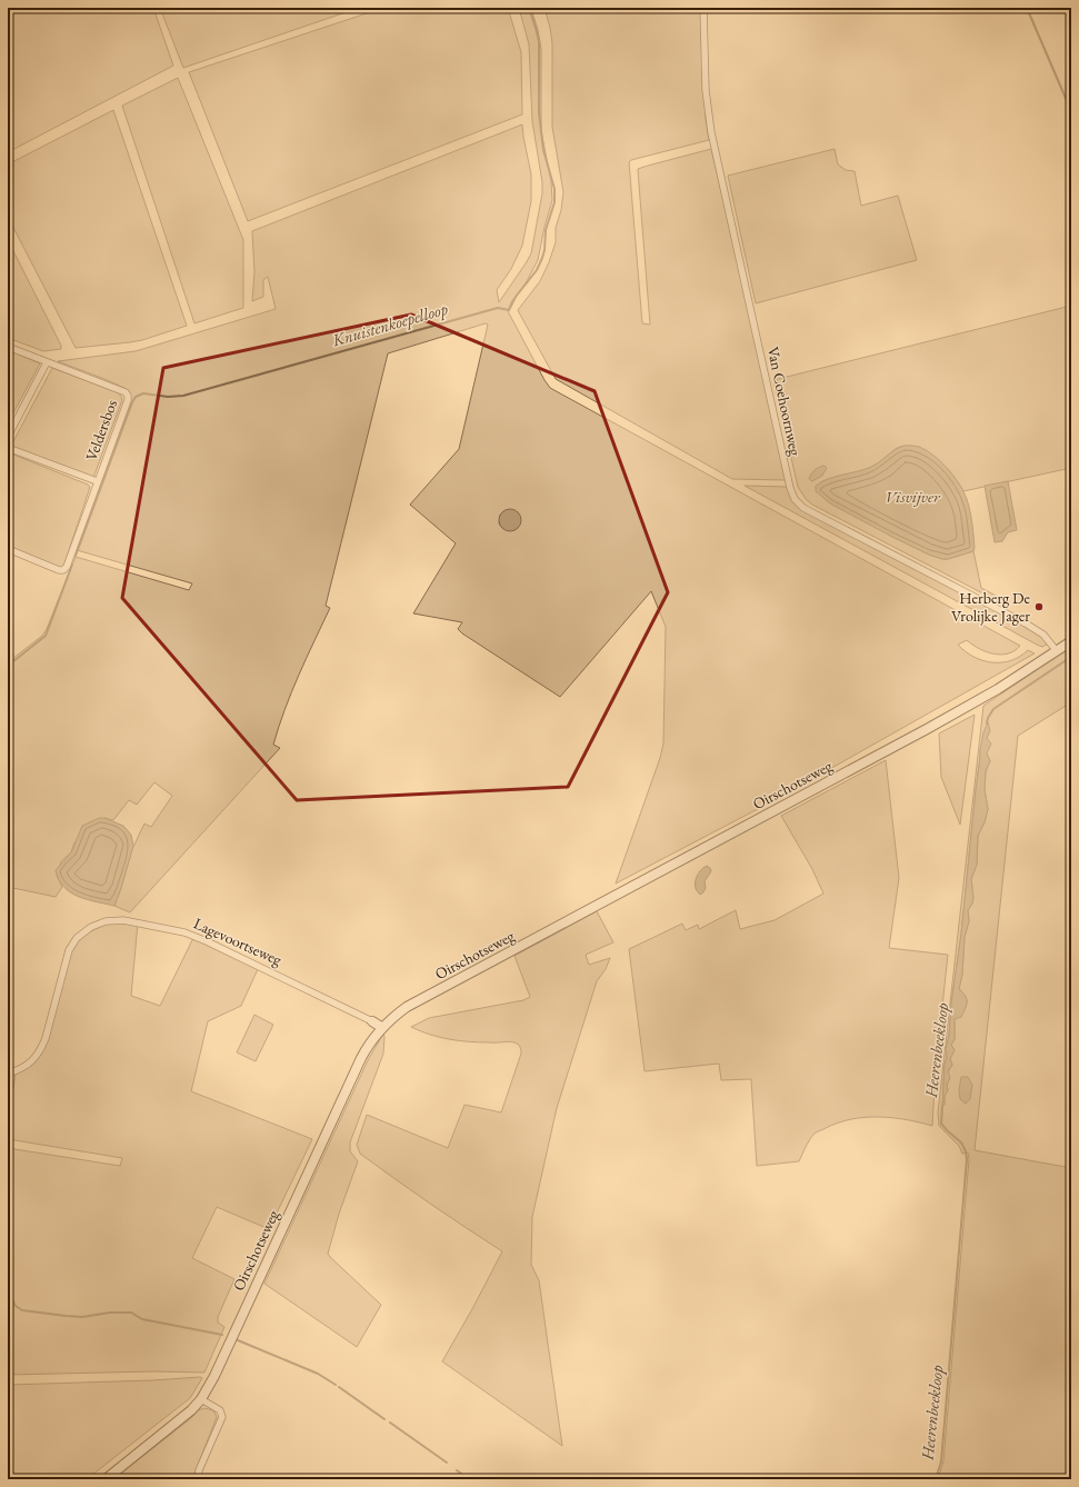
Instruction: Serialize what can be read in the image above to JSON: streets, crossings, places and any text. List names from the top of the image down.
{
  "streets": {
    "street": [
      "Van Coehoornweg",
      "Veldersbos",
      "Oirschotseweg",
      "Lagevoortseweg"
    ]
  },
  "crossings": [
    ["Van Coehoornweg", "Oirschotseweg"],
    ["Oirschotseweg", "Lagevoortseweg"]
  ],
  "water": ["Knuistenkoepelloop", "Visvijver", "Heerenbeekloop"],
  "places": ["Herberg De Vrolijke Jager"]
}
